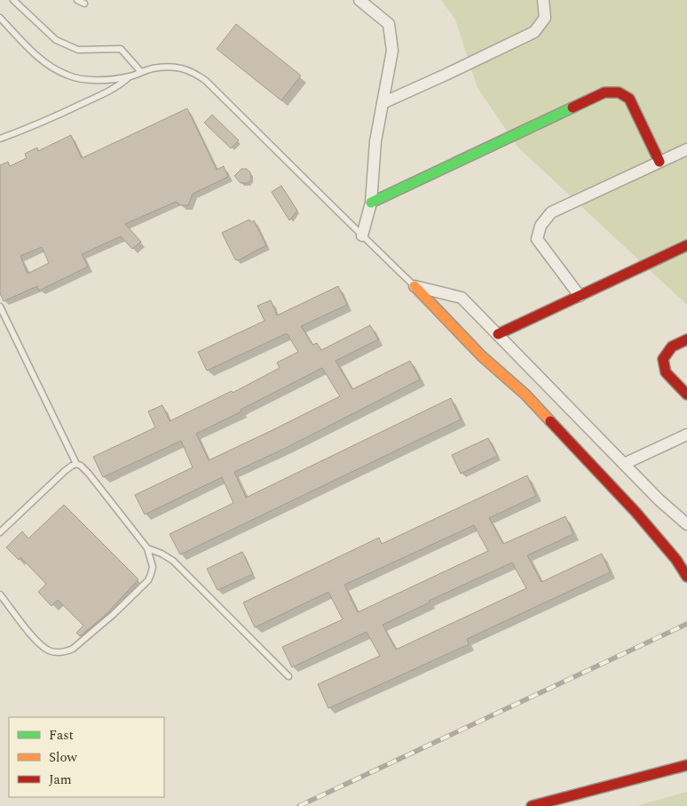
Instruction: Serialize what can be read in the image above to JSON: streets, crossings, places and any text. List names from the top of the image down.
{
  "legend": ["Fast", "Slow", "Jam"]
}
